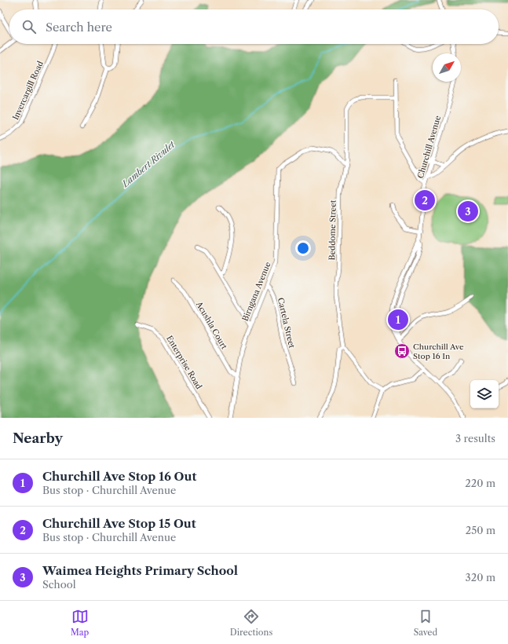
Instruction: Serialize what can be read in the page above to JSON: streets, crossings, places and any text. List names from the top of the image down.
{
  "streets": {
    "street": [
      "Invercargill Road",
      "Churchill Avenue",
      "Beddome Street",
      "Birngana Avenue",
      "Cartela Street",
      "Acushla Court",
      "Enterprise Road"
    ]
  },
  "crossings": [
    ["Beddome Street", "Birngana Avenue"],
    ["Birngana Avenue", "Cartela Street"],
    ["Birngana Avenue", "Acushla Court"]
  ],
  "water": ["Lambert Rivulet"],
  "places": {
    "bus stop": ["Churchill Ave Stop 16 In"]
  },
  "north": "top right",
  "page": {
    "search": "Search here",
    "pins": ["2", "3", "1"],
    "heading": ["Nearby", "3 results"],
    "list": [
      {
        "mark": "1",
        "name": "Churchill Ave Stop 16 Out",
        "note": "Bus stop · Churchill Avenue",
        "value": "220 m"
      },
      {
        "mark": "2",
        "name": "Churchill Ave Stop 15 Out",
        "note": "Bus stop · Churchill Avenue",
        "value": "250 m"
      },
      {
        "mark": "3",
        "name": "Waimea Heights Primary School",
        "note": "School",
        "value": "320 m"
      }
    ],
    "nav": ["Map", "Directions", "Saved"]
  }
}
